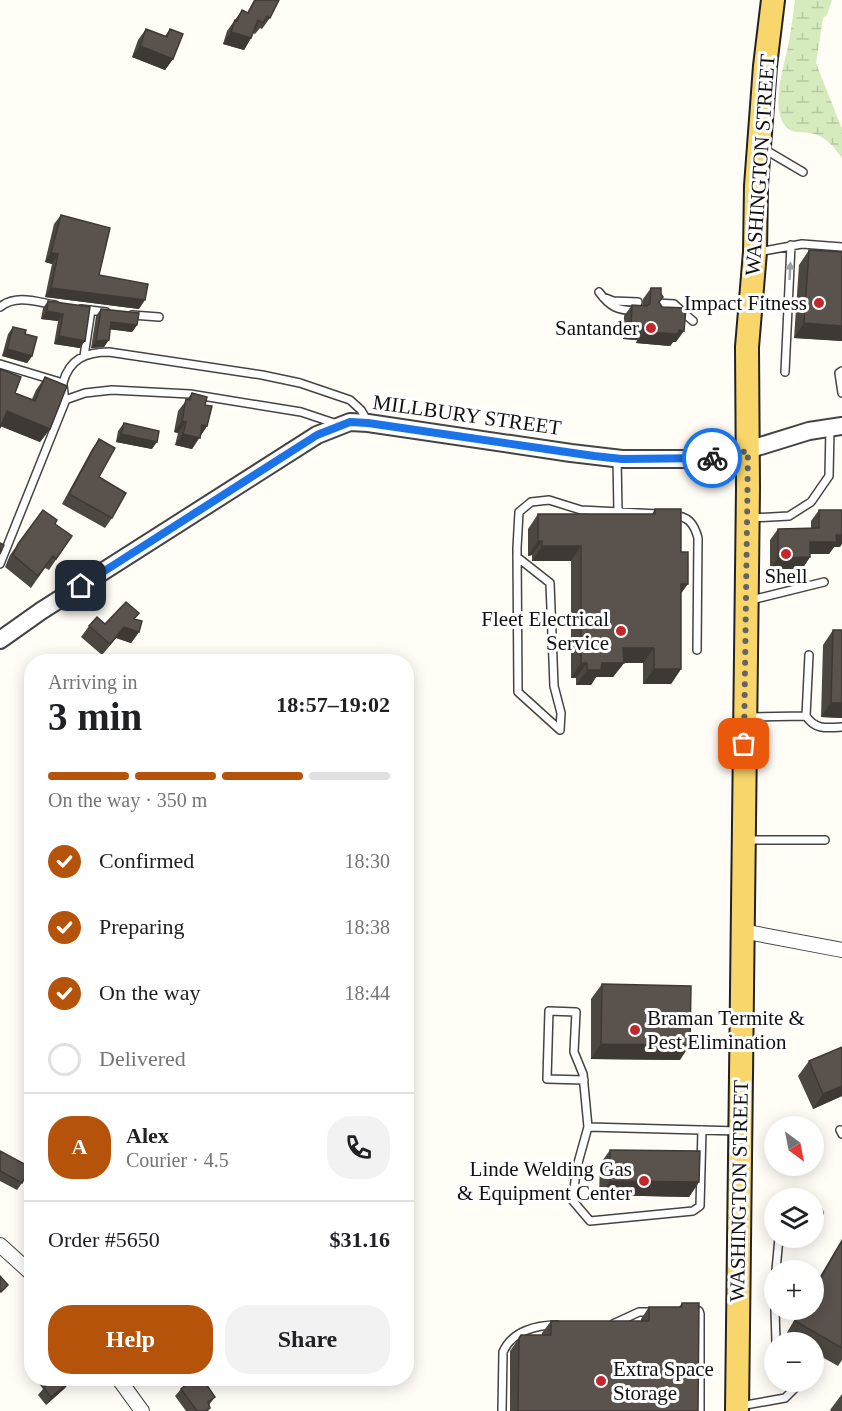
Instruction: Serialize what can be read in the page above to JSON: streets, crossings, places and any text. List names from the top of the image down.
{
  "streets": {
    "main road": ["WASHINGTON STREET"],
    "street": ["MILLBURY STREET"]
  },
  "crossings": [
    ["WASHINGTON STREET", "MILLBURY STREET"]
  ],
  "places": [
    "Impact Fitness",
    "Santander",
    "Shell",
    "Fleet Electrical Service",
    "Braman Termite & Pest Elimination",
    "Linde Welding Gas & Equipment Center",
    "Extra Space Storage"
  ],
  "north": "bottom right",
  "page": {
    "heading": ["3 min", "Arriving in", "18:57–19:02"],
    "panel": [
      "Alex",
      "Courier · 4.5",
      "Order #5650",
      "$31.16"
    ],
    "bar": "On the way · 350 m",
    "list": [
      ["Confirmed", "18:30"],
      ["Preparing", "18:38"],
      ["On the way", "18:44"],
      "Delivered"
    ],
    "map_buttons": ["+", "−"],
    "round": "A",
    "buttons": ["Help", "Share"]
  }
}
